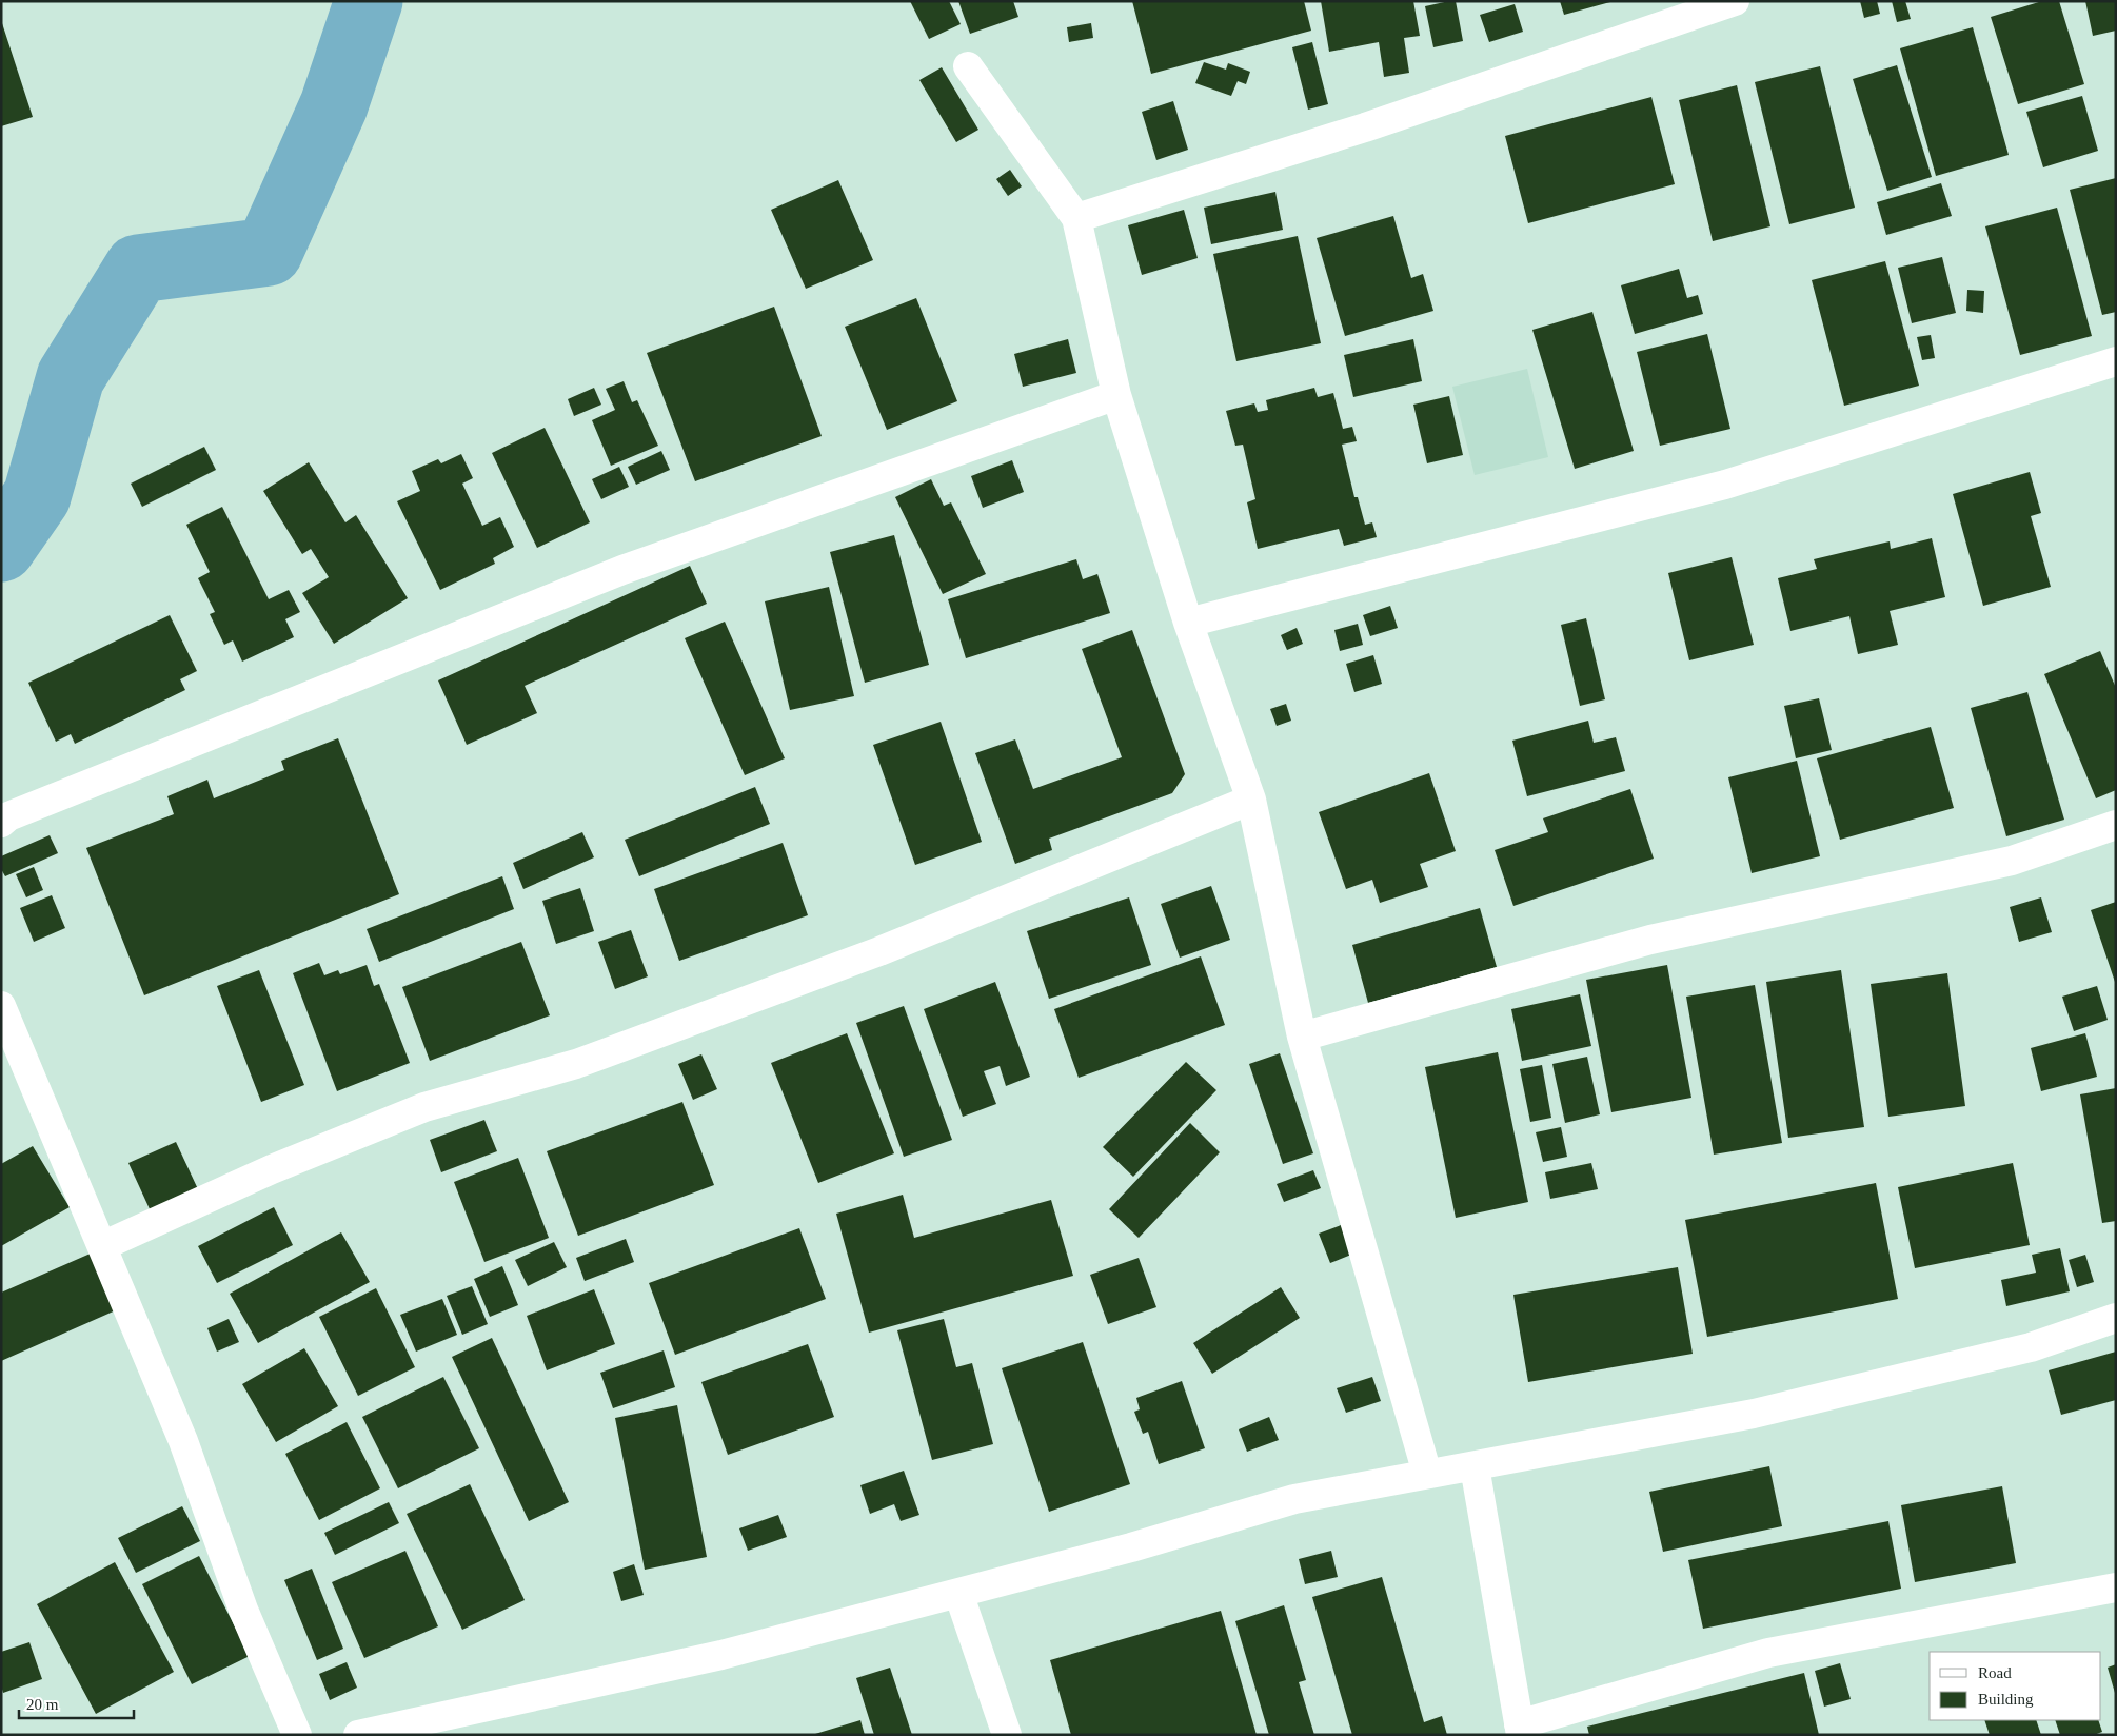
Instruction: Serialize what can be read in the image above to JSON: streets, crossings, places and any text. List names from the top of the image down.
{
  "legend": ["Road", "Building"],
  "scale_bar": "20 m"
}
